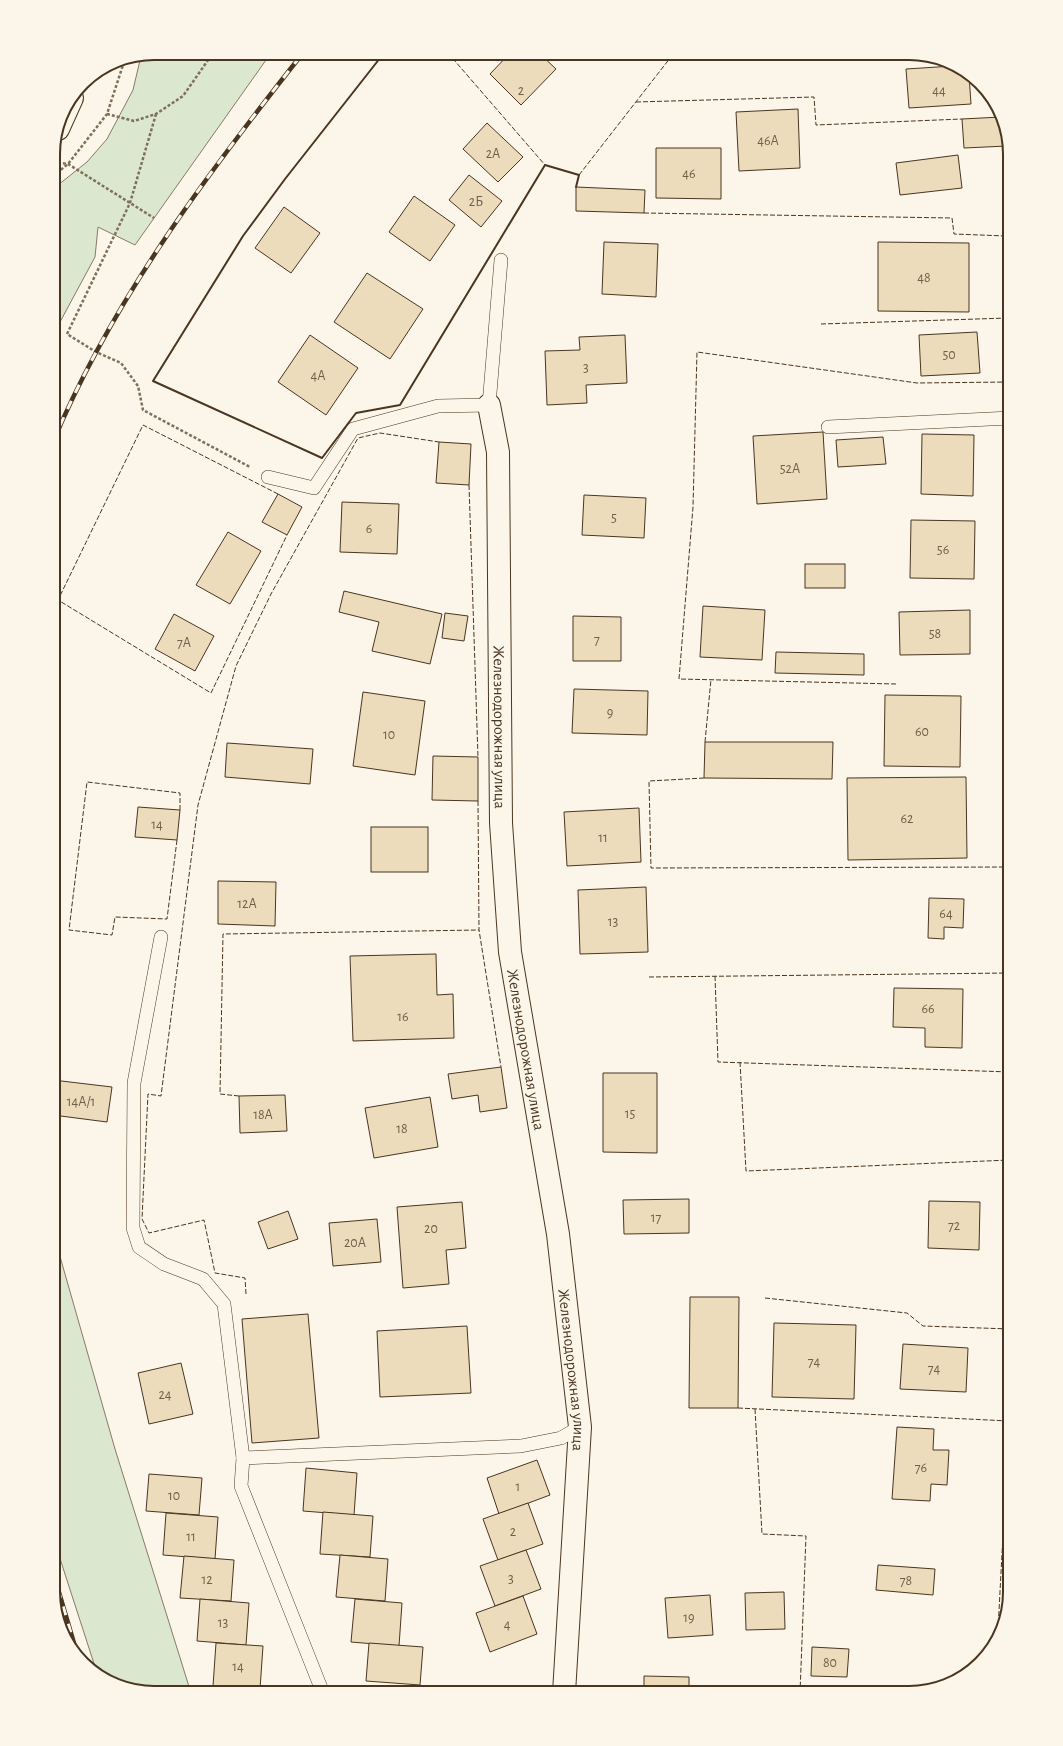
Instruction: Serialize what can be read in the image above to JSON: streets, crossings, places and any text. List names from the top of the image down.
{
  "streets": {
    "street": ["Железнодорожная улица"]
  },
  "house_numbers": [
    "2",
    "44",
    "46А",
    "2А",
    "46",
    "2Б",
    "48",
    "50",
    "3",
    "4А",
    "52А",
    "5",
    "6",
    "56",
    "58",
    "7",
    "7А",
    "9",
    "60",
    "10",
    "62",
    "14",
    "11",
    "12А",
    "64",
    "13",
    "66",
    "16",
    "14А/1",
    "15",
    "18А",
    "18",
    "17",
    "72",
    "20",
    "20А",
    "74",
    "74",
    "24",
    "76",
    "1",
    "10",
    "2",
    "11",
    "3",
    "12",
    "78",
    "19",
    "13",
    "4",
    "80",
    "14"
  ]
}
